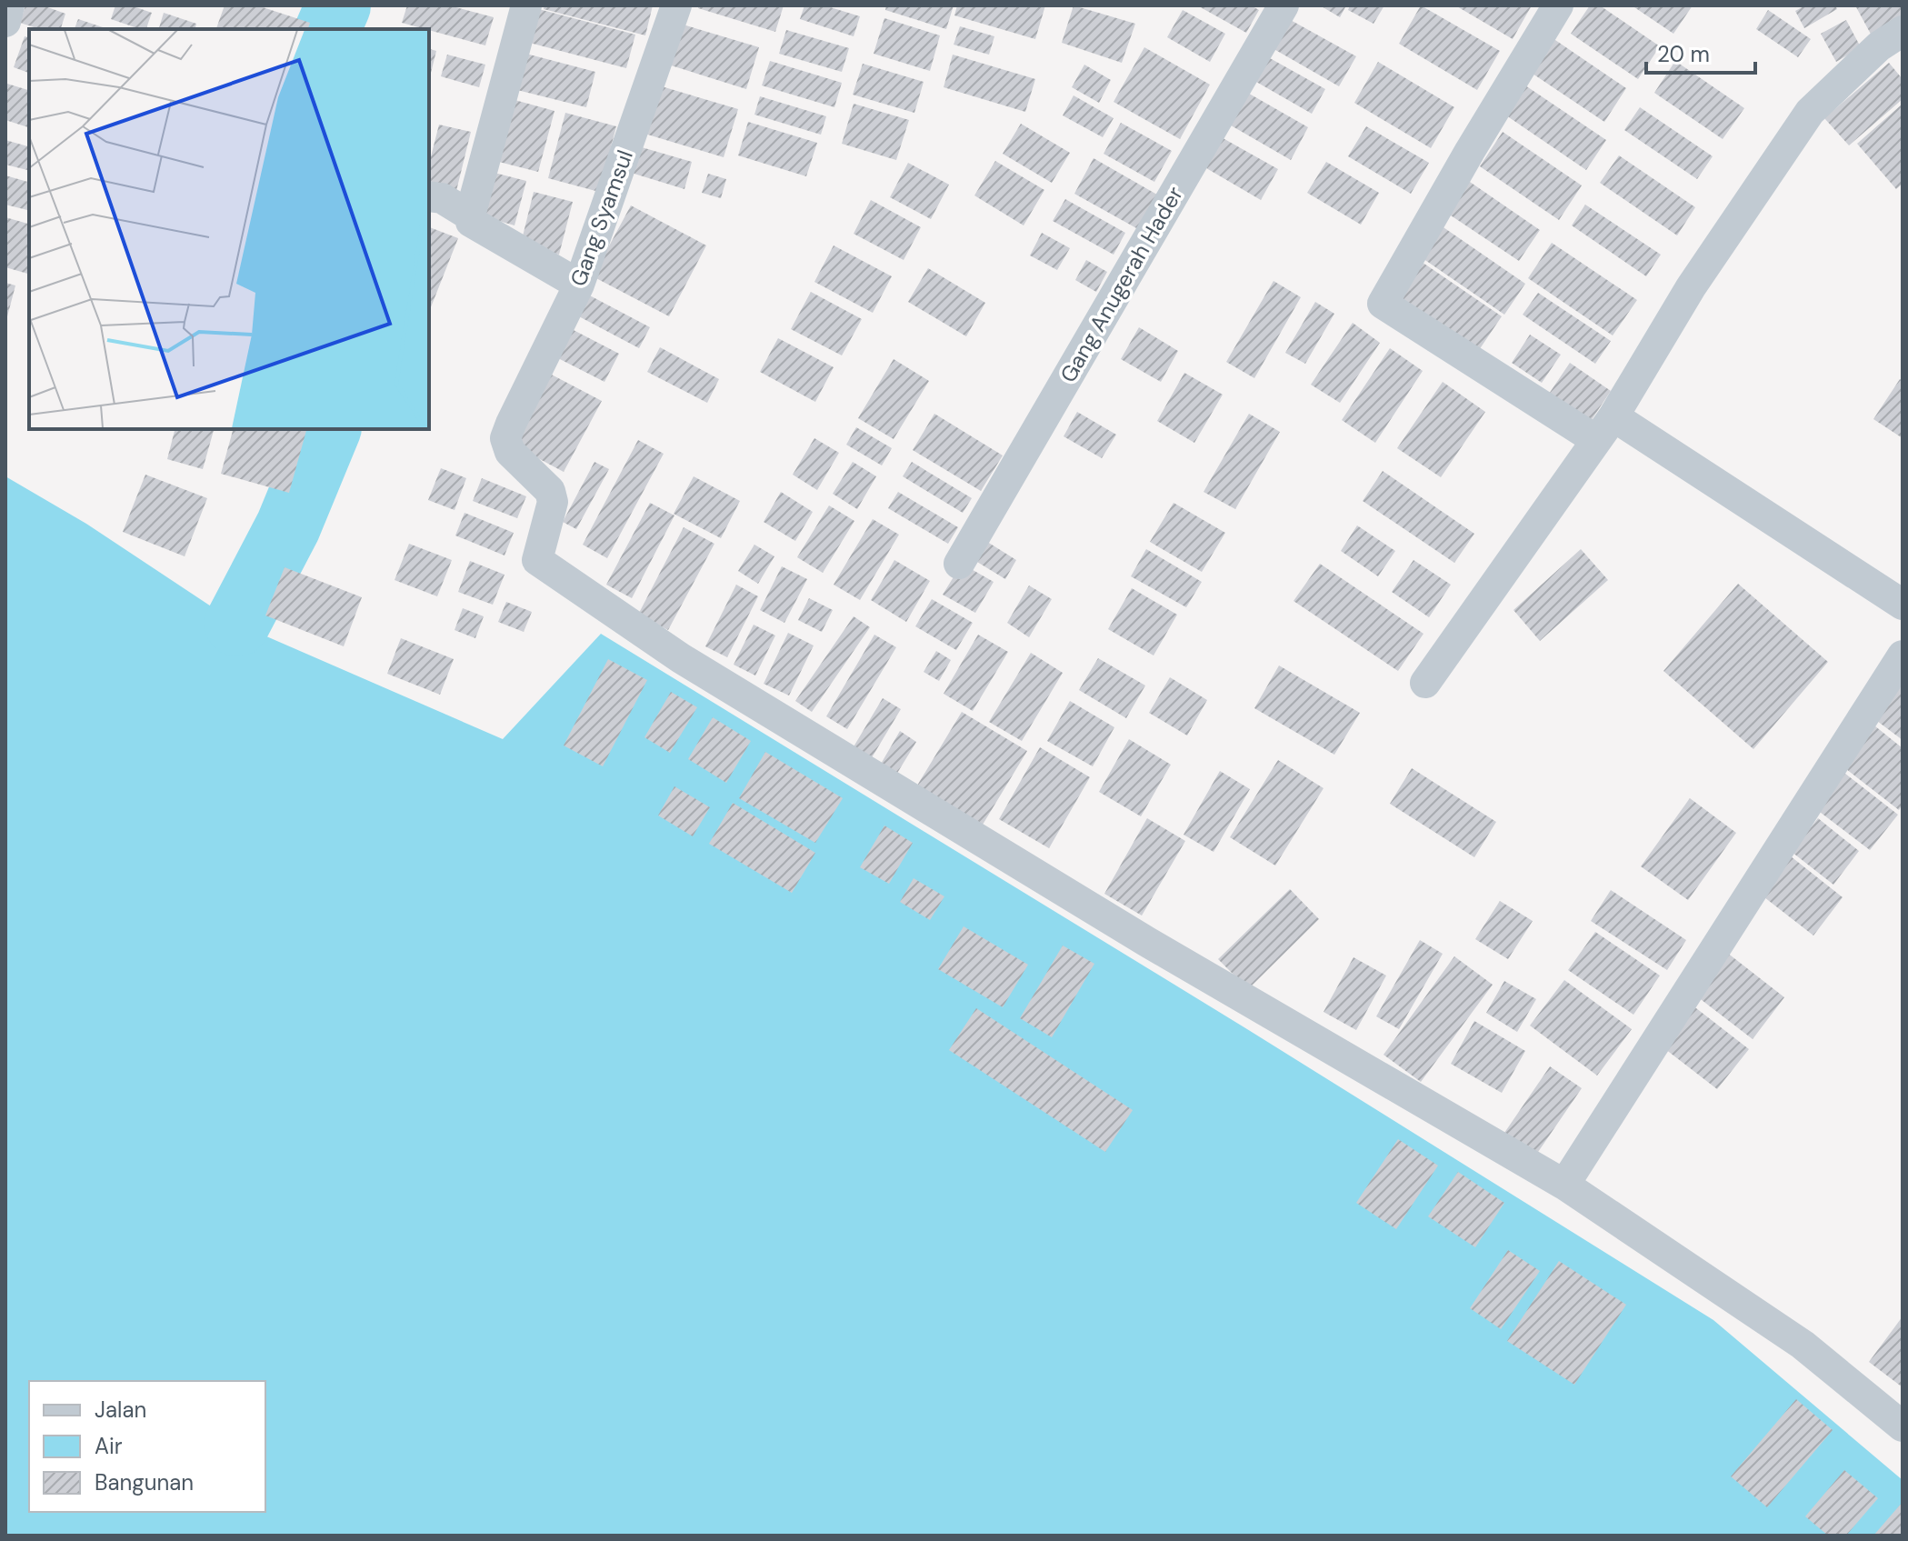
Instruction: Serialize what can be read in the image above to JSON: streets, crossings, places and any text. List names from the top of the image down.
{
  "streets": {
    "street": ["Gang Syamsul", "Gang Anugerah Hader"]
  },
  "legend": ["Jalan", "Air", "Bangunan"],
  "scale_bar": "20 m"
}
